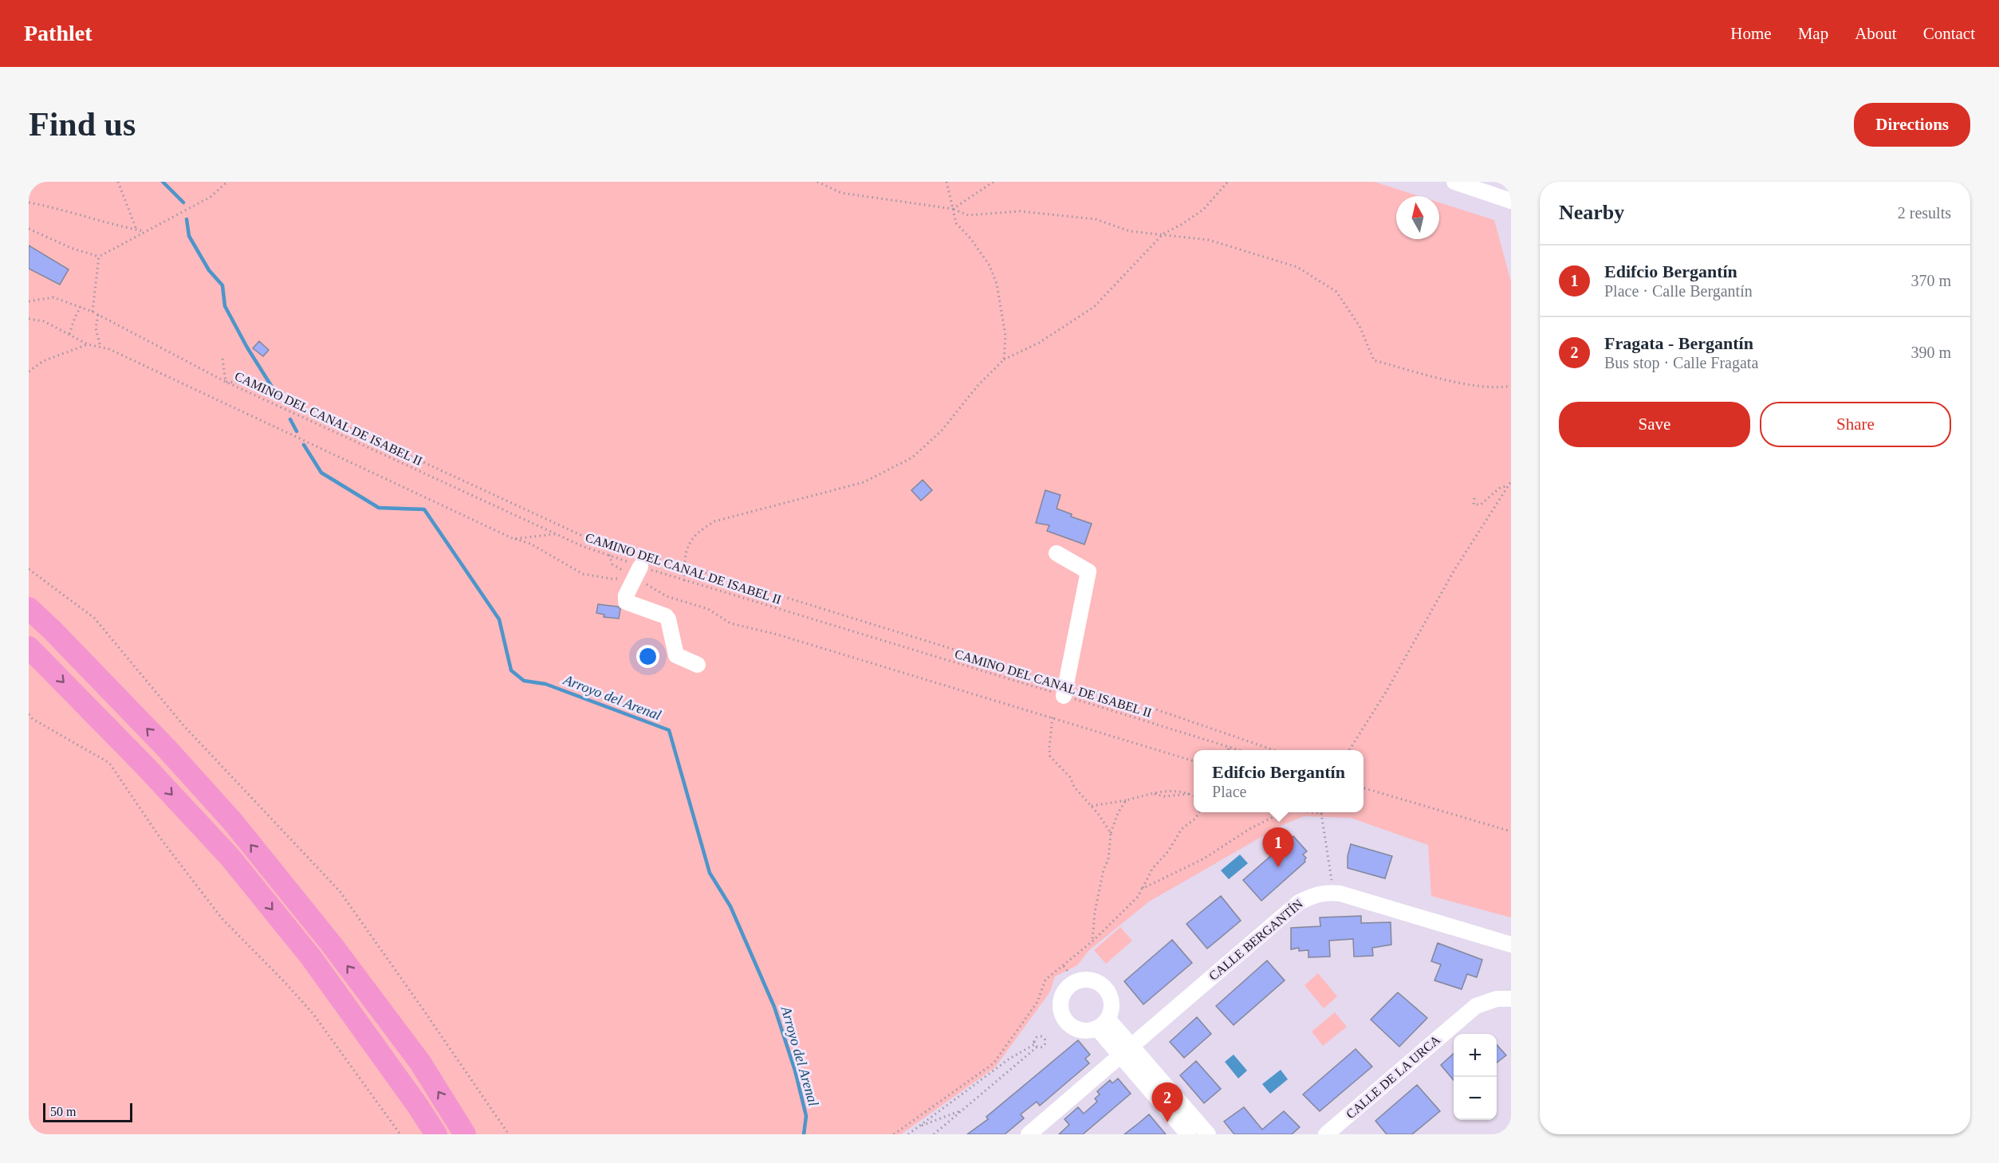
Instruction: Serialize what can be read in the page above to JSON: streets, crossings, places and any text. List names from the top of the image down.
{
  "streets": {
    "street": ["CALLE BERGANTÍN", "CALLE DE LA URCA"],
    "path": ["CAMINO DEL CANAL DE ISABEL II"]
  },
  "water": ["Arroyo del Arenal"],
  "scale_bar": "50 m",
  "north": "top",
  "page": {
    "header": "Pathlet",
    "nav": [
      "Home",
      "Map",
      "About",
      "Contact"
    ],
    "buttons": [
      "Directions",
      ["Save", "Share"]
    ],
    "title": "Find us",
    "heading": ["Nearby", "2 results"],
    "list": [
      {
        "mark": "1",
        "name": "Edifcio Bergantín",
        "note": "Place · Calle Bergantín",
        "value": "370 m"
      },
      {
        "mark": "2",
        "name": "Fragata - Bergantín",
        "note": "Bus stop · Calle Fragata",
        "value": "390 m"
      }
    ],
    "popup": ["Edifcio Bergantín", "Place"],
    "pins": ["1", "2"],
    "map_buttons": ["+", "−"],
    "scale": "50 m"
  }
}
